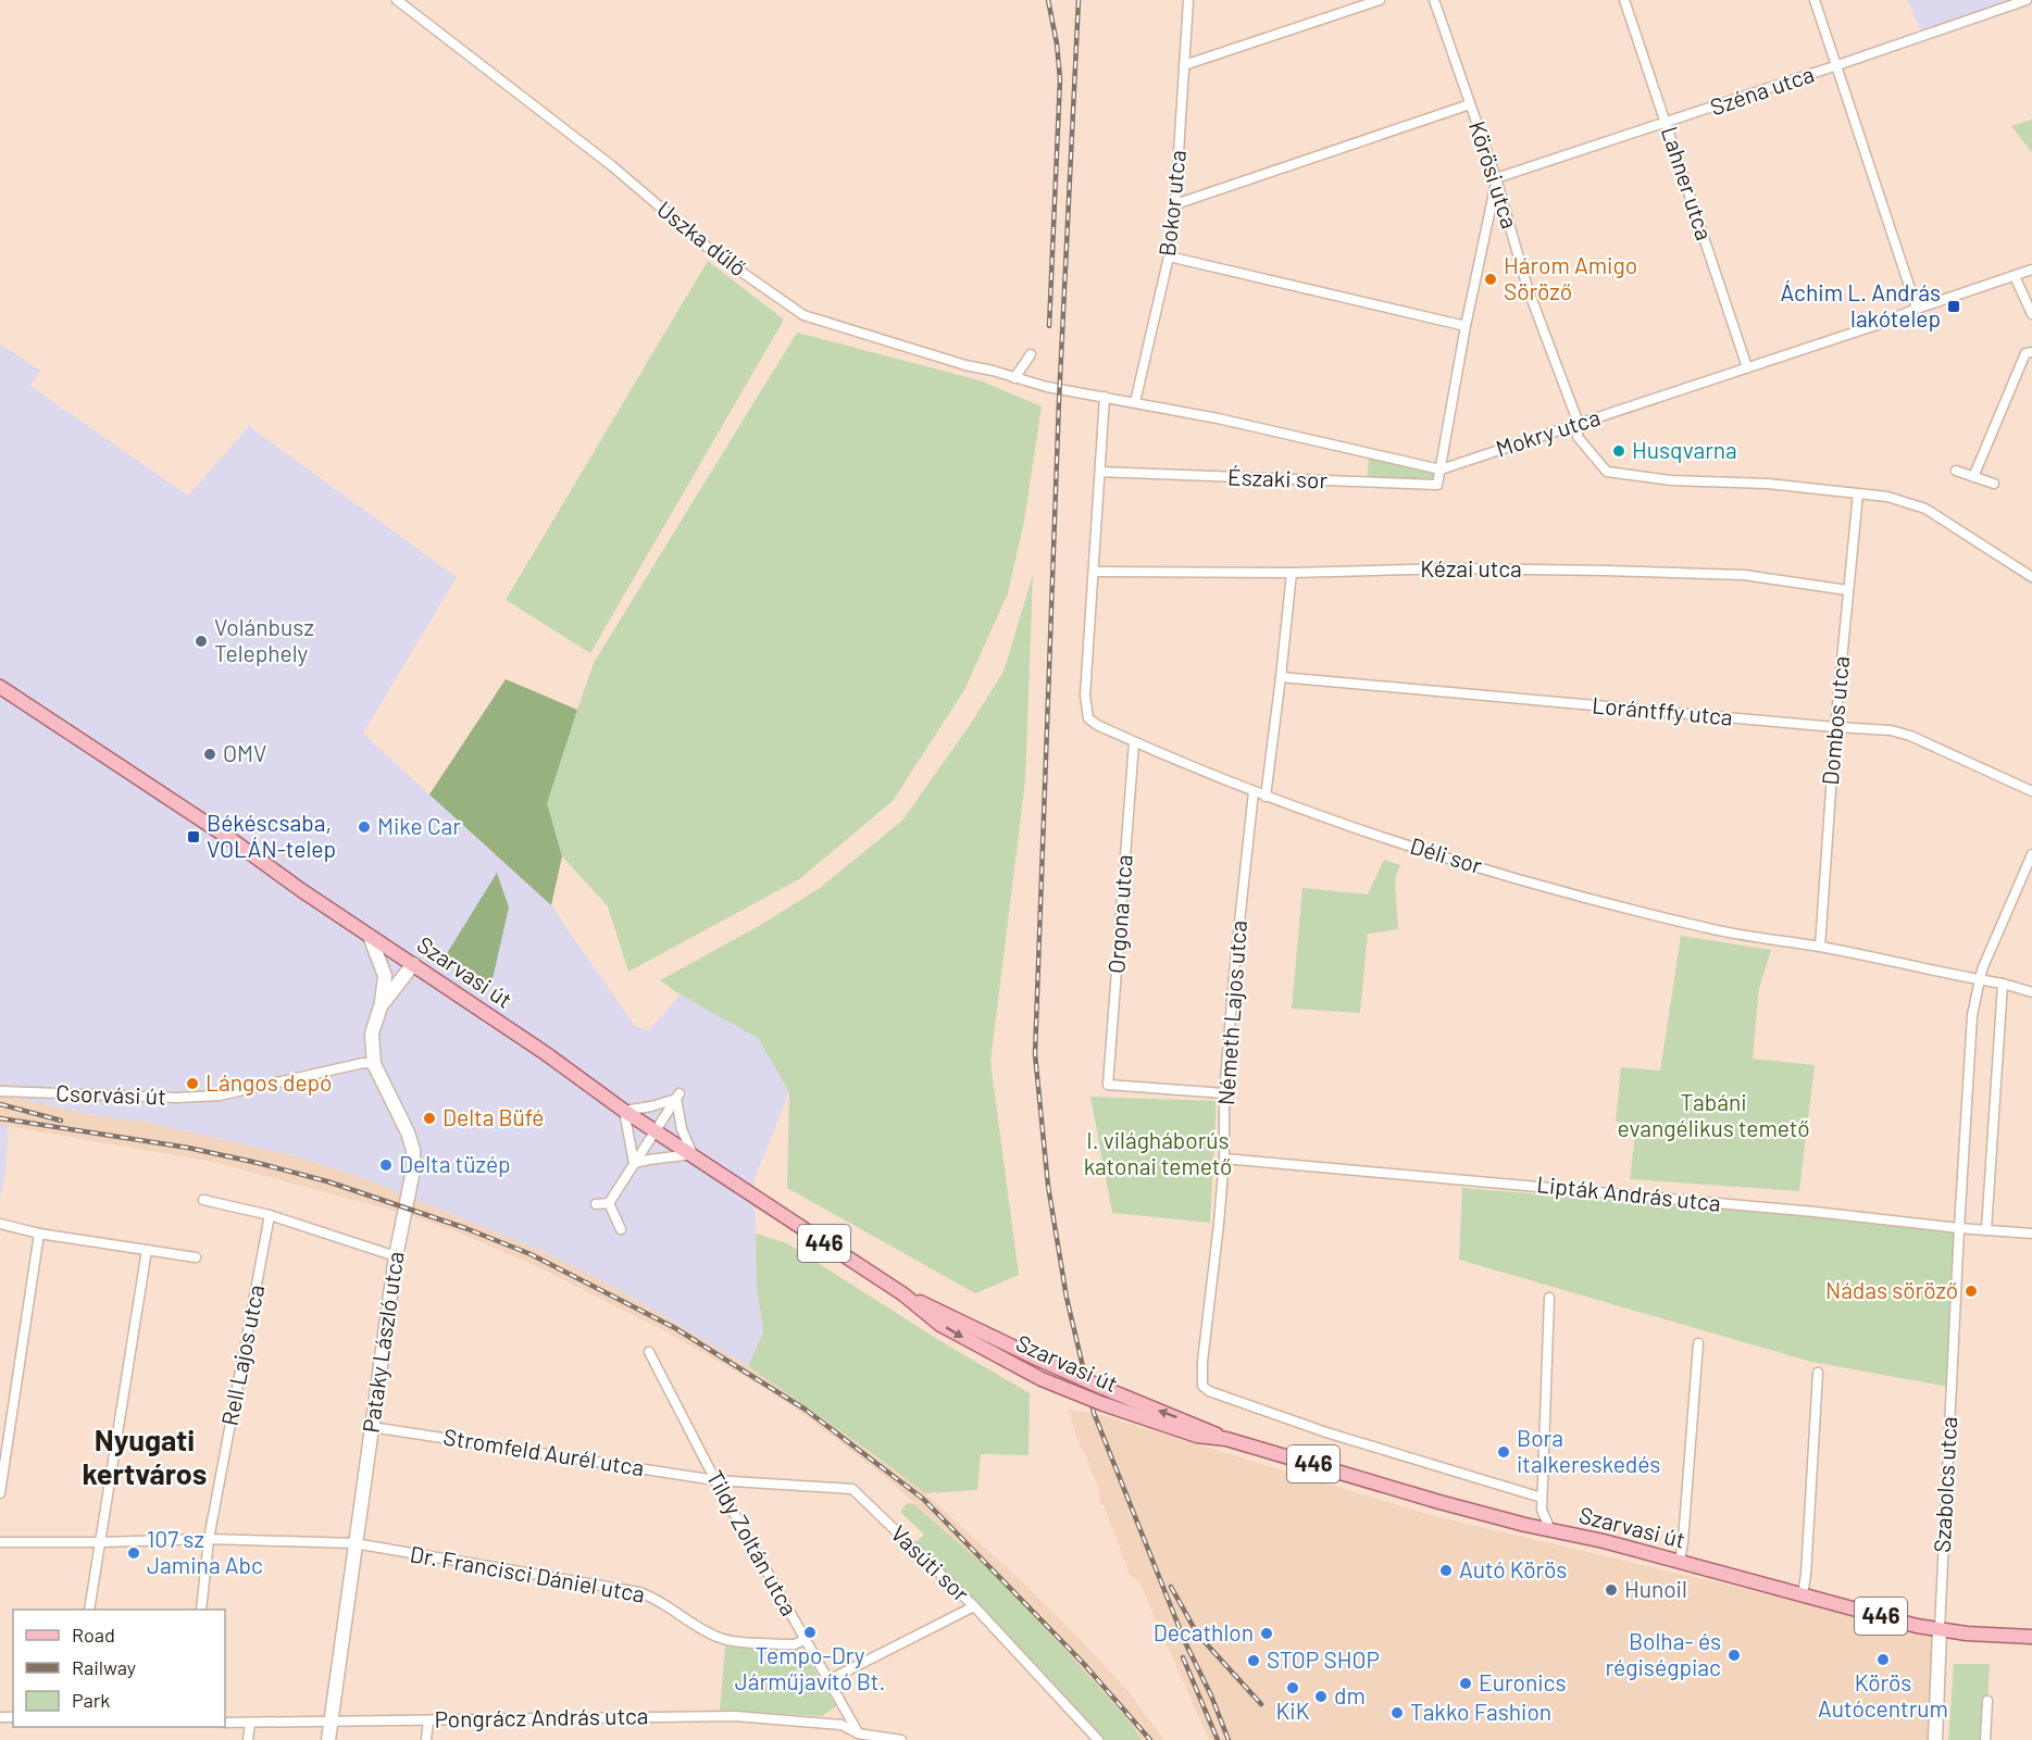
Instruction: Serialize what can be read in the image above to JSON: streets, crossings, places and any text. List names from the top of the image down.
{
  "streets": {
    "main road": ["Szarvasi út", "446"],
    "street": [
      "Széna utca",
      "Körösi utca",
      "Lahner utca",
      "Bokor utca",
      "Uszka dűlő",
      "Mokry utca",
      "Északi sor",
      "Kézai utca",
      "Lorántffy utca",
      "Dombos utca",
      "Déli sor",
      "Orgona utca",
      "Németh Lajos utca",
      "Csorvási út",
      "Lipták András utca",
      "Pataky László utca",
      "Rell Lajos utca",
      "Stromfeld Aurél utca",
      "Szabolcs utca",
      "Tildy Zoltán utca",
      "Vasúti sor",
      "Dr. Francisci Dániel utca",
      "Pongrácz András utca"
    ]
  },
  "crossings": [
    ["Széna utca", "Körösi utca"],
    ["Széna utca", "Lahner utca"],
    ["Körösi utca", "Mokry utca"],
    ["Lahner utca", "Mokry utca"],
    ["Mokry utca", "Északi sor"],
    ["Kézai utca", "Dombos utca"],
    ["Kézai utca", "Déli sor"],
    ["Lorántffy utca", "Dombos utca"],
    ["Dombos utca", "Déli sor"],
    ["Déli sor", "Orgona utca"],
    ["Déli sor", "Németh Lajos utca"],
    ["Déli sor", "Szabolcs utca"],
    ["Orgona utca", "Németh Lajos utca"],
    ["Szarvasi út", "Pataky László utca"],
    ["Szarvasi út", "Szabolcs utca"],
    ["Németh Lajos utca", "Lipták András utca"],
    ["Csorvási út", "Pataky László utca"],
    ["Lipták András utca", "Szabolcs utca"],
    ["Pataky László utca", "Stromfeld Aurél utca"],
    ["Pataky László utca", "Dr. Francisci Dániel utca"],
    ["Pataky László utca", "Pongrácz András utca"],
    ["Rell Lajos utca", "Dr. Francisci Dániel utca"],
    ["Stromfeld Aurél utca", "Tildy Zoltán utca"],
    ["Stromfeld Aurél utca", "Vasúti sor"],
    ["Tildy Zoltán utca", "Vasúti sor"],
    ["Tildy Zoltán utca", "Dr. Francisci Dániel utca"],
    ["Tildy Zoltán utca", "Pongrácz András utca"]
  ],
  "districts": ["Nyugati kertváros"],
  "parks": ["Tabáni evangélikus temető", "I. világháborús katonai temető"],
  "places": {
    "other": [
      "Három Amigo Söröző",
      "Husqvarna",
      "Volánbusz Telephely",
      "OMV",
      "Mike Car",
      "Lángos depó",
      "Delta Büfé",
      "Delta tüzép",
      "Nádas söröző",
      "Bora italkereskedés",
      "107 sz Jamina Abc",
      "Autó Körös",
      "Hunoil",
      "Tempo-Dry Járműjavító Bt.",
      "Decathlon",
      "Bolha- és régiségpiac",
      "Körös Autócentrum",
      "STOP SHOP",
      "Euronics",
      "KiK",
      "dm",
      "Takko Fashion"
    ],
    "transit": ["Áchim L. András lakótelep", "Békéscsaba, VOLÁN-telep"]
  },
  "legend": ["Road", "Railway", "Park"]
}
